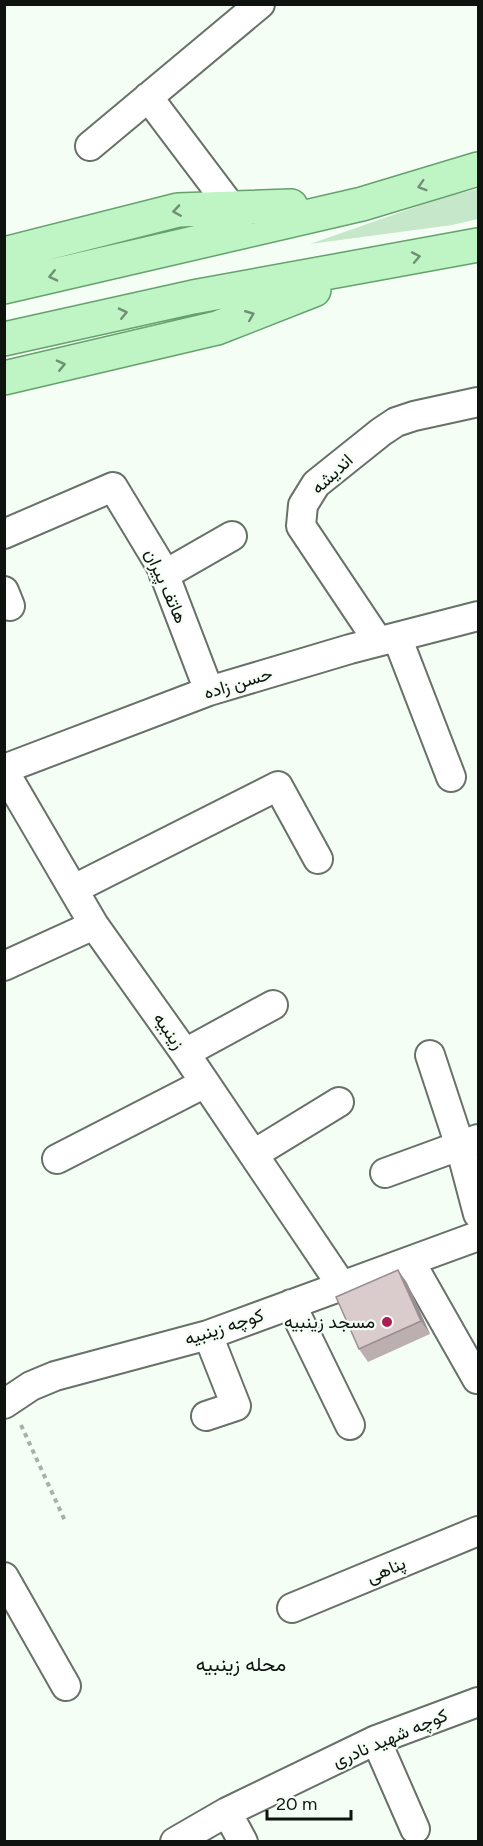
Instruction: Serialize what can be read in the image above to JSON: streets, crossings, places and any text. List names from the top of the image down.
{
  "streets": {
    "street": [
      "اندیشه",
      "هاتف پیران",
      "حسن زاده",
      "زینبیه",
      "کوچه زینبیه",
      "پناهی",
      "کوچه شهید نادری"
    ]
  },
  "crossings": [
    ["اندیشه", "حسن زاده"],
    ["هاتف پیران", "حسن زاده"],
    ["حسن زاده", "زینبیه"],
    ["زینبیه", "کوچه زینبیه"]
  ],
  "districts": ["محله زینبیه"],
  "places": ["مسجد زینبیه"],
  "scale_bar": "20 m"
}
